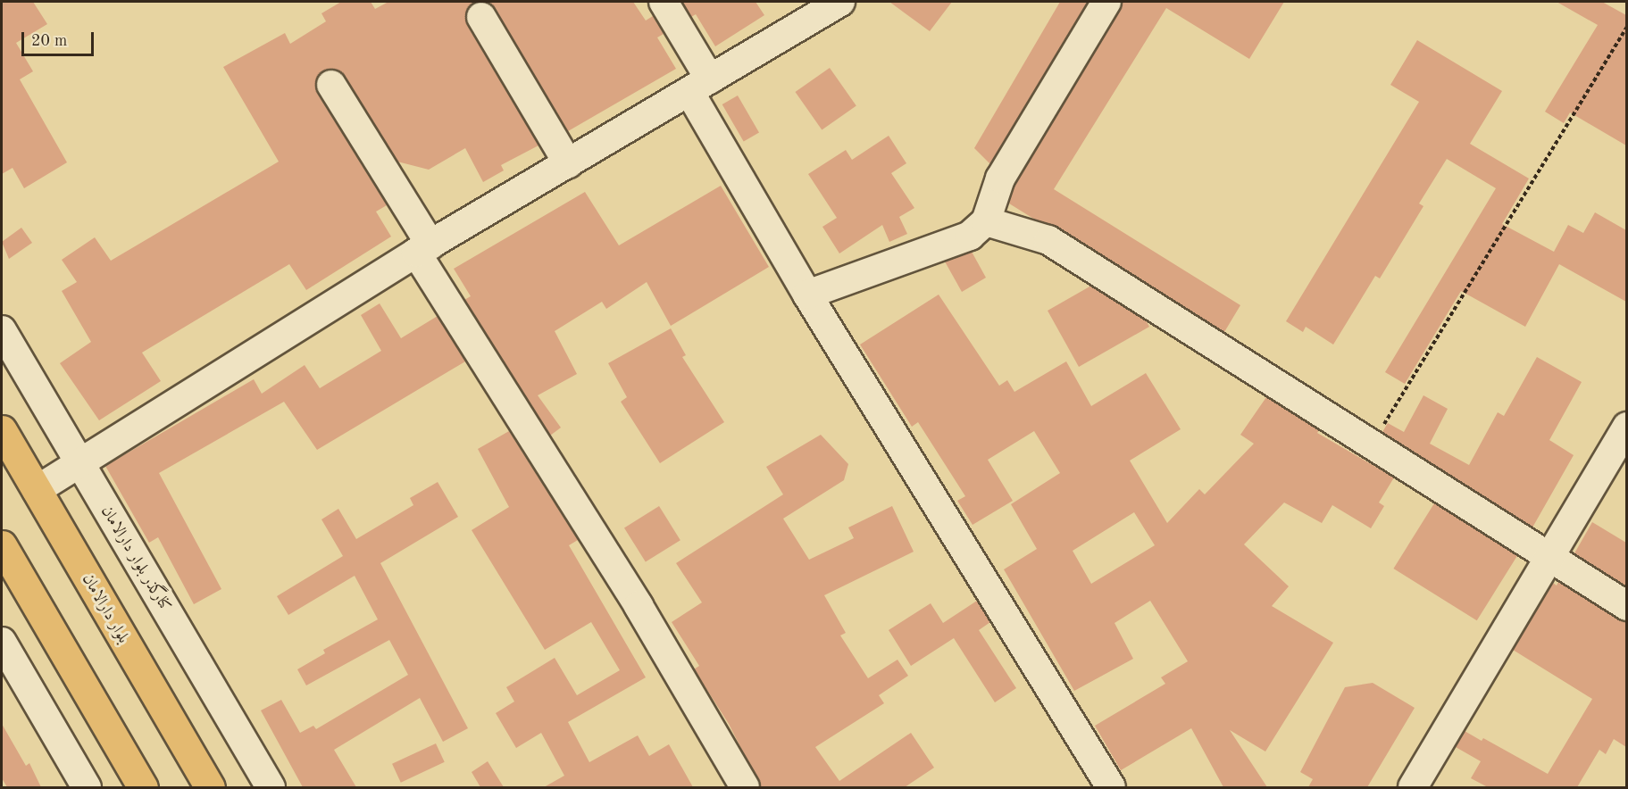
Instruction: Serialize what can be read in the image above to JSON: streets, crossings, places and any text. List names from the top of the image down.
{
  "streets": {
    "main road": ["بلوار دارالامان"],
    "street": ["کنارگذر بلوار دارالامان"]
  },
  "scale_bar": "20 m"
}
